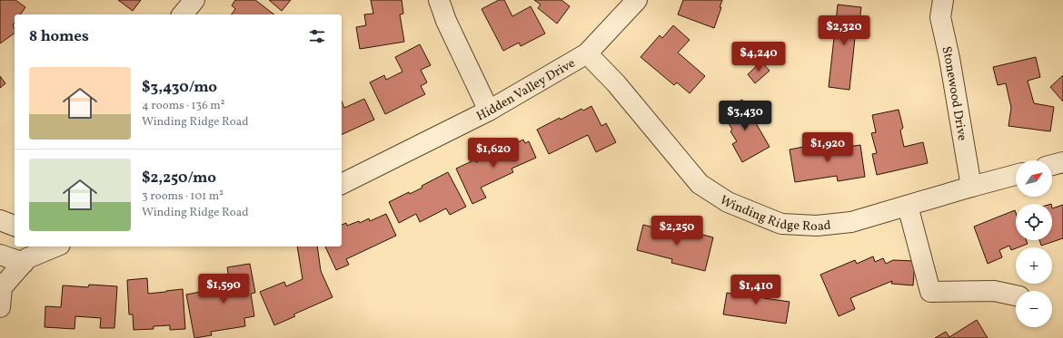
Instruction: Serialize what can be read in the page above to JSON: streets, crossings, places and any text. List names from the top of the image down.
{
  "streets": {
    "street": ["Hidden Valley Drive", "Stonewood Drive", "Winding Ridge Road"]
  },
  "crossings": [
    ["Hidden Valley Drive", "Winding Ridge Road"],
    ["Stonewood Drive", "Winding Ridge Road"]
  ],
  "north": "top right",
  "page": {
    "heading": "8 homes",
    "price": [
      "$2,320",
      "$4,240",
      "$3,430",
      "$1,920",
      "$1,620",
      "$2,250",
      "$1,590",
      "$1,410"
    ],
    "list": [
      {
        "name": "$3,430/mo",
        "note": "4 rooms · 136 m² · Winding Ridge Road"
      },
      {
        "name": "$2,250/mo",
        "note": "3 rooms · 101 m² · Winding Ridge Road"
      }
    ],
    "map_buttons": ["+", "−"]
  }
}
